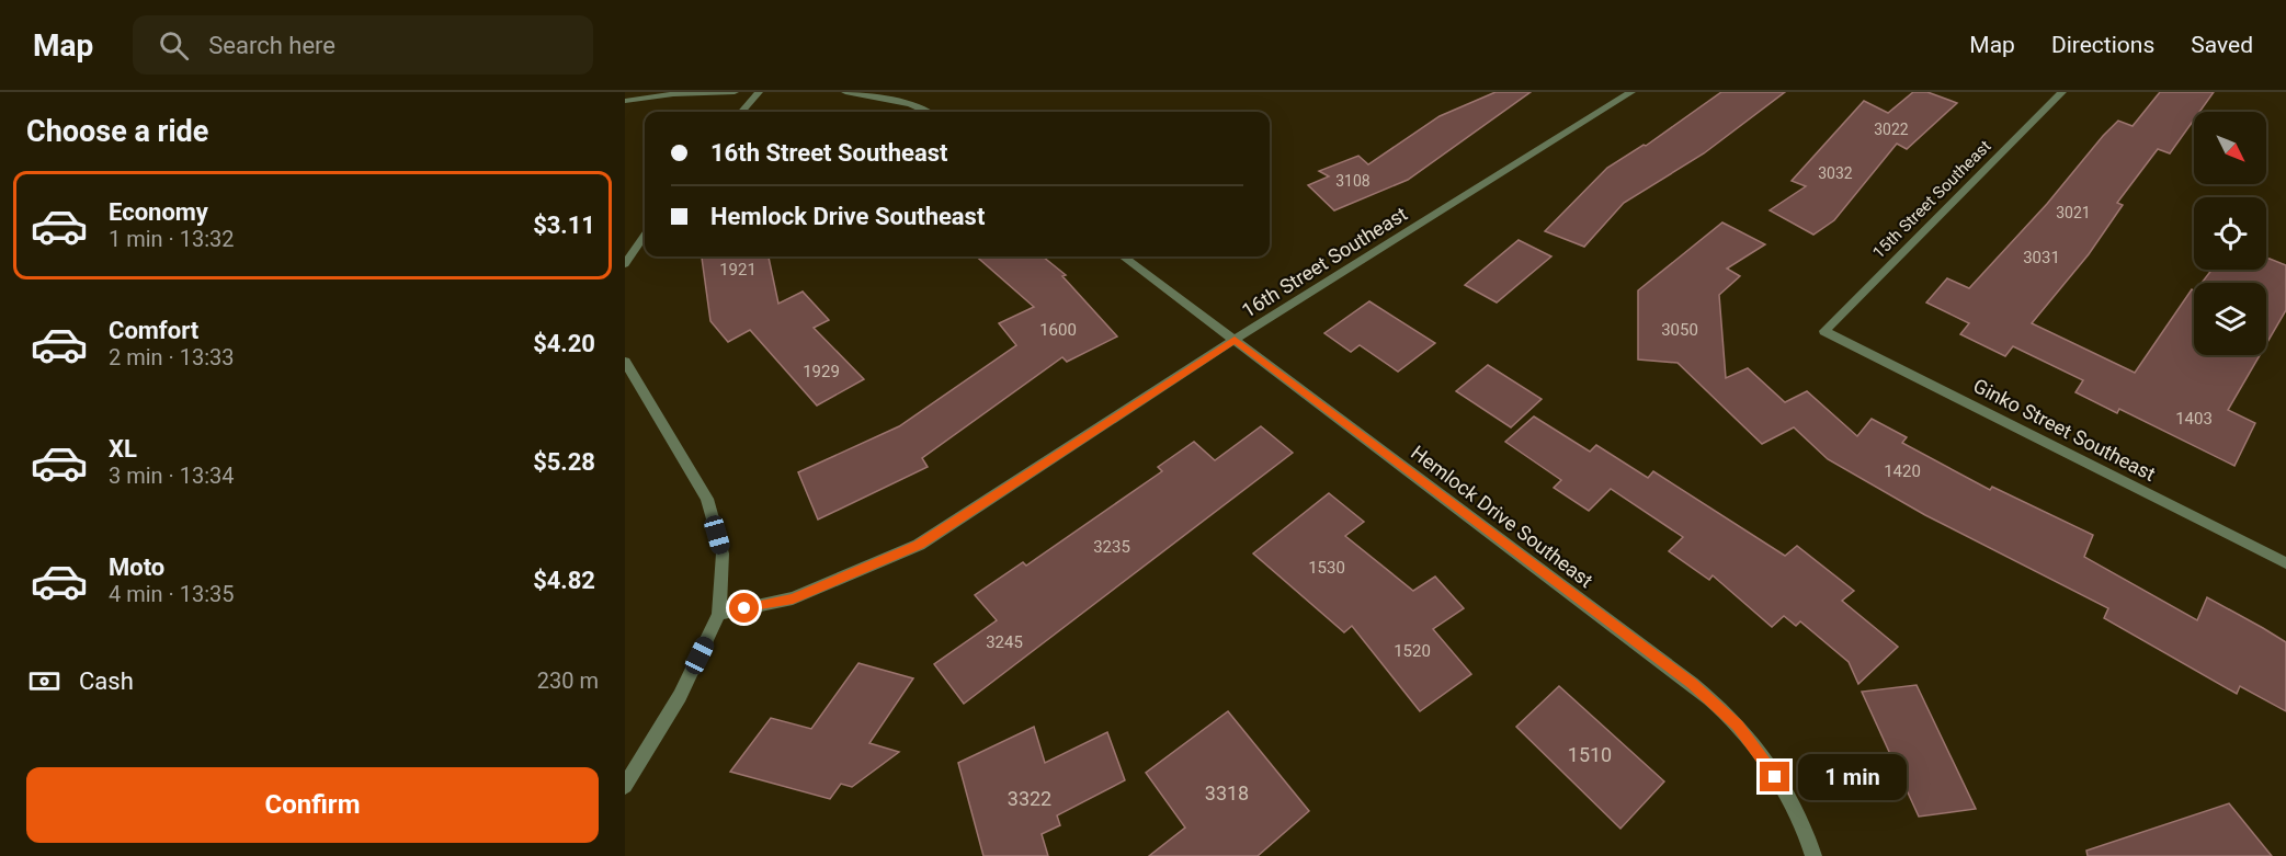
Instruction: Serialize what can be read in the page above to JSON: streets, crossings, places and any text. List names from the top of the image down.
{
  "streets": {
    "street": [
      "15th Street Southeast",
      "16th Street Southeast",
      "Ginko Street Southeast",
      "Hemlock Drive Southeast"
    ]
  },
  "crossings": [
    ["15th Street Southeast", "Ginko Street Southeast"],
    ["16th Street Southeast", "Hemlock Drive Southeast"]
  ],
  "house_numbers": [
    "3022",
    "3032",
    "3108",
    "3021",
    "3031",
    "1921",
    "1600",
    "3050",
    "1929",
    "1403",
    "1420",
    "3235",
    "1530",
    "3245",
    "1520",
    "1510",
    "3318",
    "3322"
  ],
  "north": "bottom right",
  "page": {
    "header": "Map",
    "search": "Search here",
    "nav": ["Map", "Directions", "Saved"],
    "heading": "Choose a ride",
    "banner": ["16th Street Southeast", "Hemlock Drive Southeast"],
    "list": [
      {
        "name": "Economy",
        "note": "1 min · 13:32",
        "value": "$3.11"
      },
      {
        "name": "Comfort",
        "note": "2 min · 13:33",
        "value": "$4.20"
      },
      {
        "name": "XL",
        "note": "3 min · 13:34",
        "value": "$5.28"
      },
      {
        "name": "Moto",
        "note": "4 min · 13:35",
        "value": "$4.82"
      }
    ],
    "pay": ["Cash", "230 m"],
    "buttons": "Confirm",
    "bubble": "1 min"
  }
}
